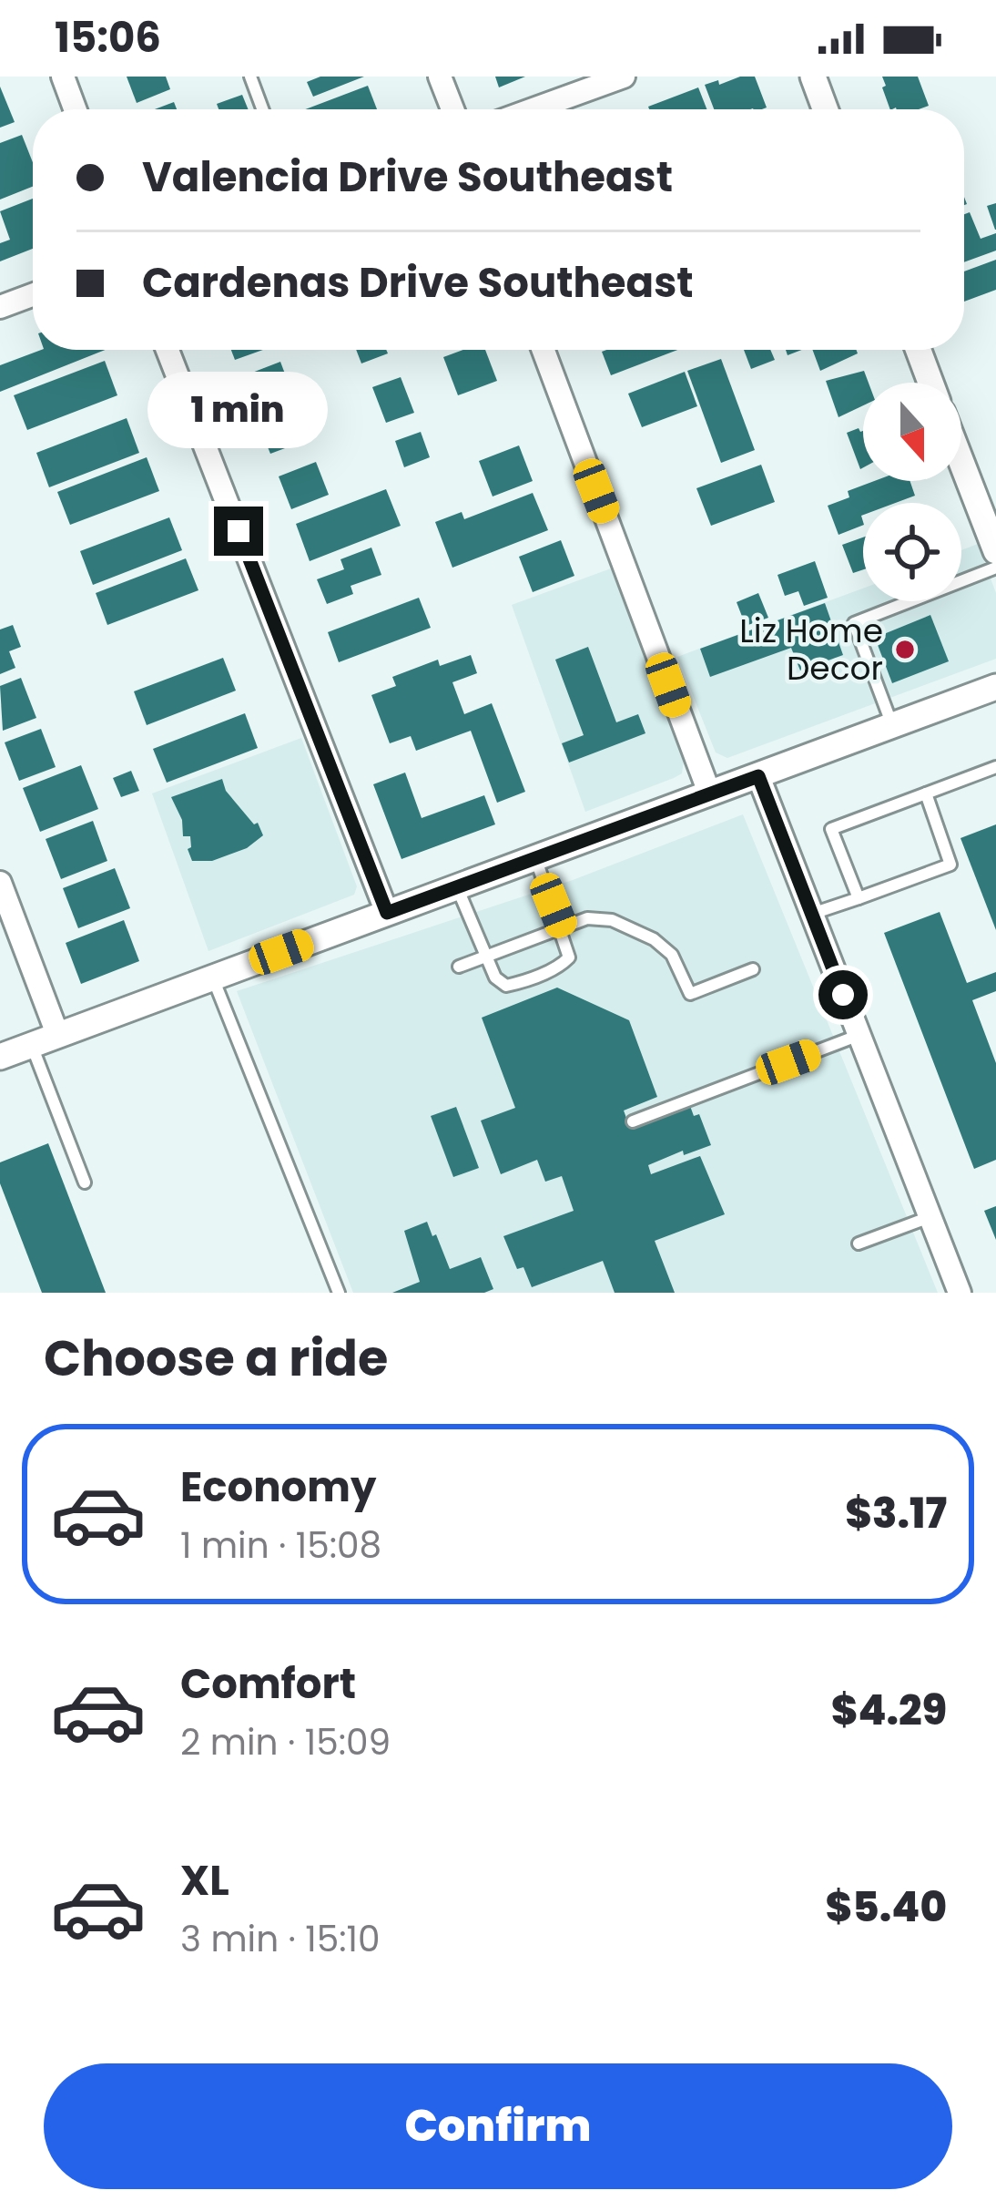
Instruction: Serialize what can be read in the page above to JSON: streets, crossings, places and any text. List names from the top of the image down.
{
  "places": ["Liz Home Decor"],
  "north": "bottom",
  "page": {
    "status": "15:06",
    "banner": ["Valencia Drive Southeast", "Cardenas Drive Southeast"],
    "bubble": "1 min",
    "heading": "Choose a ride",
    "list": [
      {
        "name": "Economy",
        "note": "1 min · 15:08",
        "value": "$3.17"
      },
      {
        "name": "Comfort",
        "note": "2 min · 15:09",
        "value": "$4.29"
      },
      {
        "name": "XL",
        "note": "3 min · 15:10",
        "value": "$5.40"
      }
    ],
    "buttons": "Confirm"
  }
}
